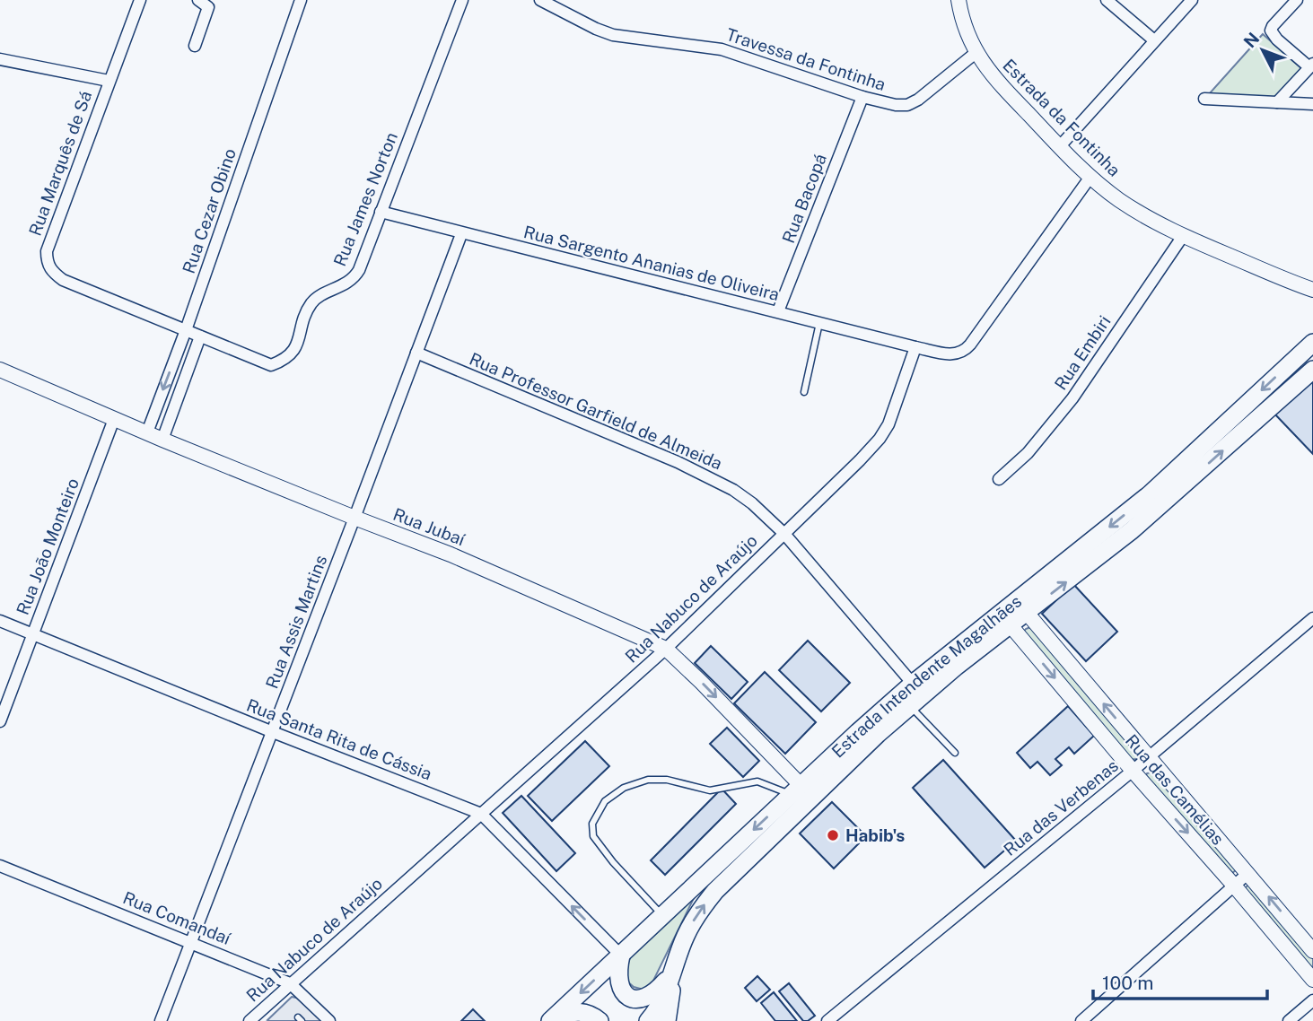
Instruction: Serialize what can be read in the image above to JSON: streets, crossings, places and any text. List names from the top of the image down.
{
  "streets": {
    "main road": ["Estrada Intendente Magalhães"],
    "street": [
      "Travessa da Fontinha",
      "Estrada da Fontinha",
      "Rua Marquês de Sá",
      "Rua Bacopá",
      "Rua James Norton",
      "Rua Cezar Obino",
      "Rua Sargento Ananias de Oliveira",
      "Rua Embiri",
      "Rua Professor Garfield de Almeida",
      "Rua Jubaí",
      "Rua João Monteiro",
      "Rua Nabuco de Araújo",
      "Rua Assis Martins",
      "Rua Santa Rita de Cássia",
      "Rua das Camélias",
      "Rua das Verbenas",
      "Rua Comandaí"
    ]
  },
  "crossings": [
    ["Travessa da Fontinha", "Estrada da Fontinha"],
    ["Travessa da Fontinha", "Rua Bacopá"],
    ["Estrada da Fontinha", "Rua Embiri"],
    ["Rua Marquês de Sá", "Rua James Norton"],
    ["Rua Marquês de Sá", "Rua Cezar Obino"],
    ["Rua Bacopá", "Rua Sargento Ananias de Oliveira"],
    ["Rua James Norton", "Rua Cezar Obino"],
    ["Rua James Norton", "Rua Sargento Ananias de Oliveira"],
    ["Rua Cezar Obino", "Rua Jubaí"],
    ["Rua Sargento Ananias de Oliveira", "Rua Nabuco de Araújo"],
    ["Rua Sargento Ananias de Oliveira", "Rua Assis Martins"],
    ["Rua Professor Garfield de Almeida", "Rua Nabuco de Araújo"],
    ["Rua Professor Garfield de Almeida", "Rua Assis Martins"],
    ["Rua Professor Garfield de Almeida", "Estrada Intendente Magalhães"],
    ["Rua Jubaí", "Rua João Monteiro"],
    ["Rua Jubaí", "Rua Nabuco de Araújo"],
    ["Rua Jubaí", "Rua Assis Martins"],
    ["Rua Jubaí", "Estrada Intendente Magalhães"],
    ["Rua João Monteiro", "Rua Santa Rita de Cássia"],
    ["Rua Nabuco de Araújo", "Rua Santa Rita de Cássia"],
    ["Rua Nabuco de Araújo", "Rua Comandaí"],
    ["Rua Assis Martins", "Rua Santa Rita de Cássia"],
    ["Rua Assis Martins", "Rua Comandaí"],
    ["Estrada Intendente Magalhães", "Rua Santa Rita de Cássia"],
    ["Estrada Intendente Magalhães", "Rua das Camélias"],
    ["Rua das Camélias", "Rua das Verbenas"]
  ],
  "places": ["Habib's"],
  "scale_bar": "100 m",
  "north": "top left"
}
